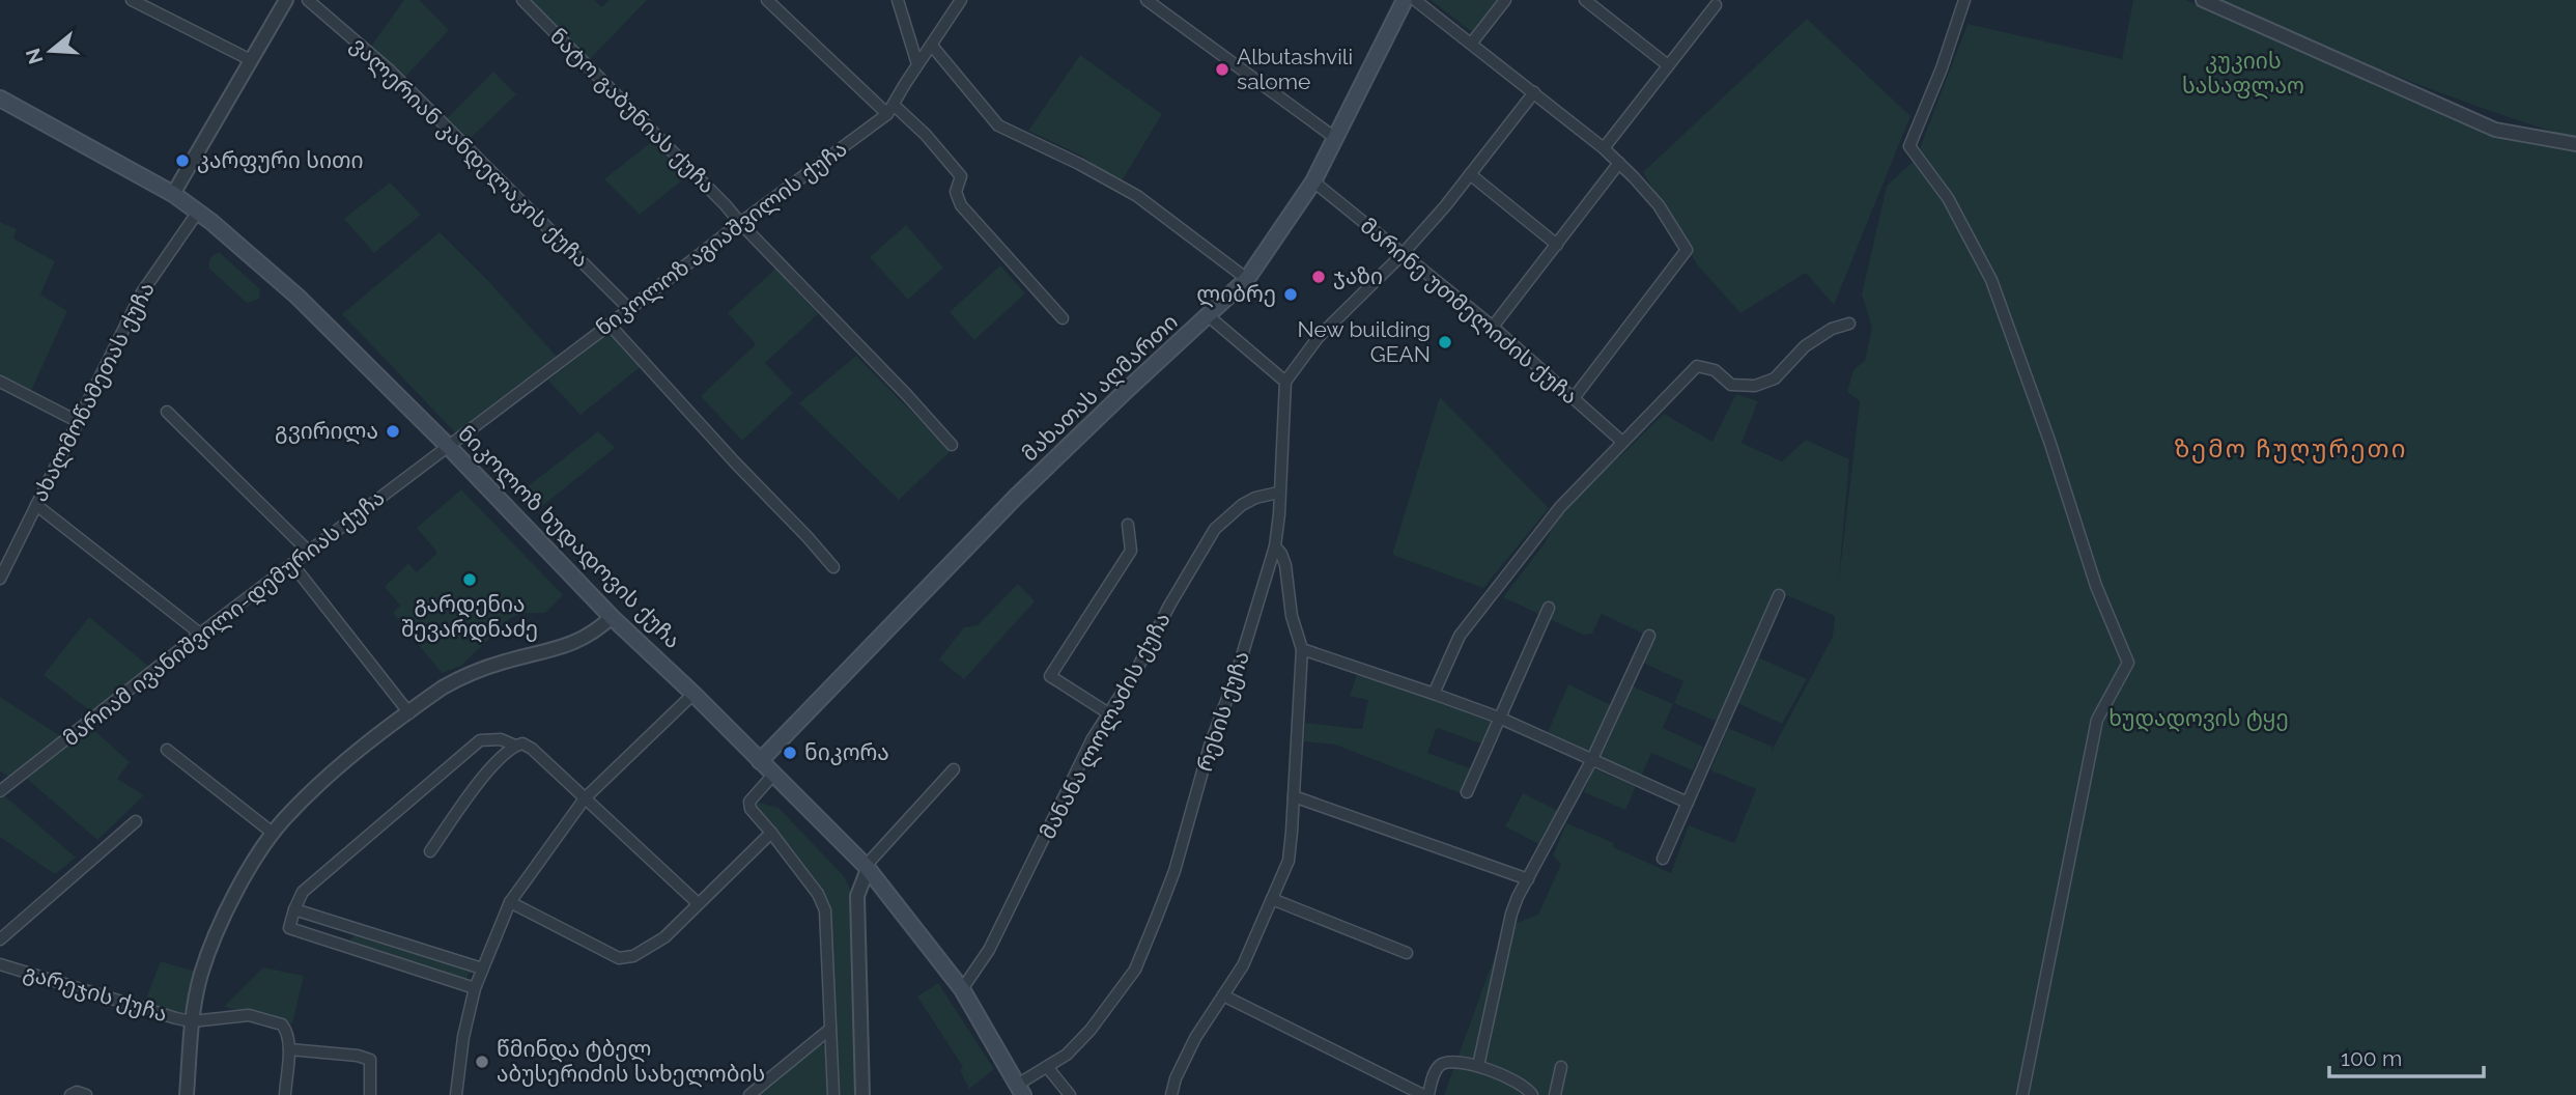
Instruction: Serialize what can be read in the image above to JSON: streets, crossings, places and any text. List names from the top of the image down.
{
  "streets": {
    "main road": ["მახათას აღმართი", "ნიკოლოზ ხუდადოვის ქუჩა"],
    "street": [
      "ნატო გაბუნიას ქუჩა",
      "ვალერიან კანდელაკის ქუჩა",
      "ნიკოლოზ აგიაშვილის ქუჩა",
      "მარინე უთმელიძის ქუჩა",
      "ახალმოწამეთას ქუჩა",
      "მარიამ ივანიშვილი-დემურიას ქუჩა",
      "რეხის ქუჩა",
      "მანანა ლოლაძის ქუჩა",
      "გარეჯის ქუჩა"
    ]
  },
  "crossings": [
    ["ნატო გაბუნიას ქუჩა", "ნიკოლოზ აგიაშვილის ქუჩა"],
    ["ვალერიან კანდელაკის ქუჩა", "ნიკოლოზ აგიაშვილის ქუჩა"],
    ["ნიკოლოზ აგიაშვილის ქუჩა", "ნიკოლოზ ხუდადოვის ქუჩა"],
    ["ნიკოლოზ აგიაშვილის ქუჩა", "მარიამ ივანიშვილი-დემურიას ქუჩა"],
    ["მარინე უთმელიძის ქუჩა", "მახათას აღმართი"],
    ["მახათას აღმართი", "ნიკოლოზ ხუდადოვის ქუჩა"],
    ["ახალმოწამეთას ქუჩა", "ნიკოლოზ ხუდადოვის ქუჩა"],
    ["ნიკოლოზ ხუდადოვის ქუჩა", "მარიამ ივანიშვილი-დემურიას ქუჩა"],
    ["ნიკოლოზ ხუდადოვის ქუჩა", "რეხის ქუჩა"],
    ["ნიკოლოზ ხუდადოვის ქუჩა", "მანანა ლოლაძის ქუჩა"],
    ["რეხის ქუჩა", "მანანა ლოლაძის ქუჩა"]
  ],
  "districts": ["ზემო ჩუღურეთი"],
  "parks": ["კუკიის სასაფლაო", "ხუდადოვის ტყე"],
  "places": [
    "Albutashvili salome",
    "კარფური სითი",
    "ჯაზი",
    "ლიბრე",
    "New building GEAN",
    "გვირილა",
    "გარდენია შევარდნაძე",
    "ნიკორა",
    "წმინდა ტბელ აბუსერიძის სახელობის"
  ],
  "scale_bar": "100 m",
  "north": "left"
}
